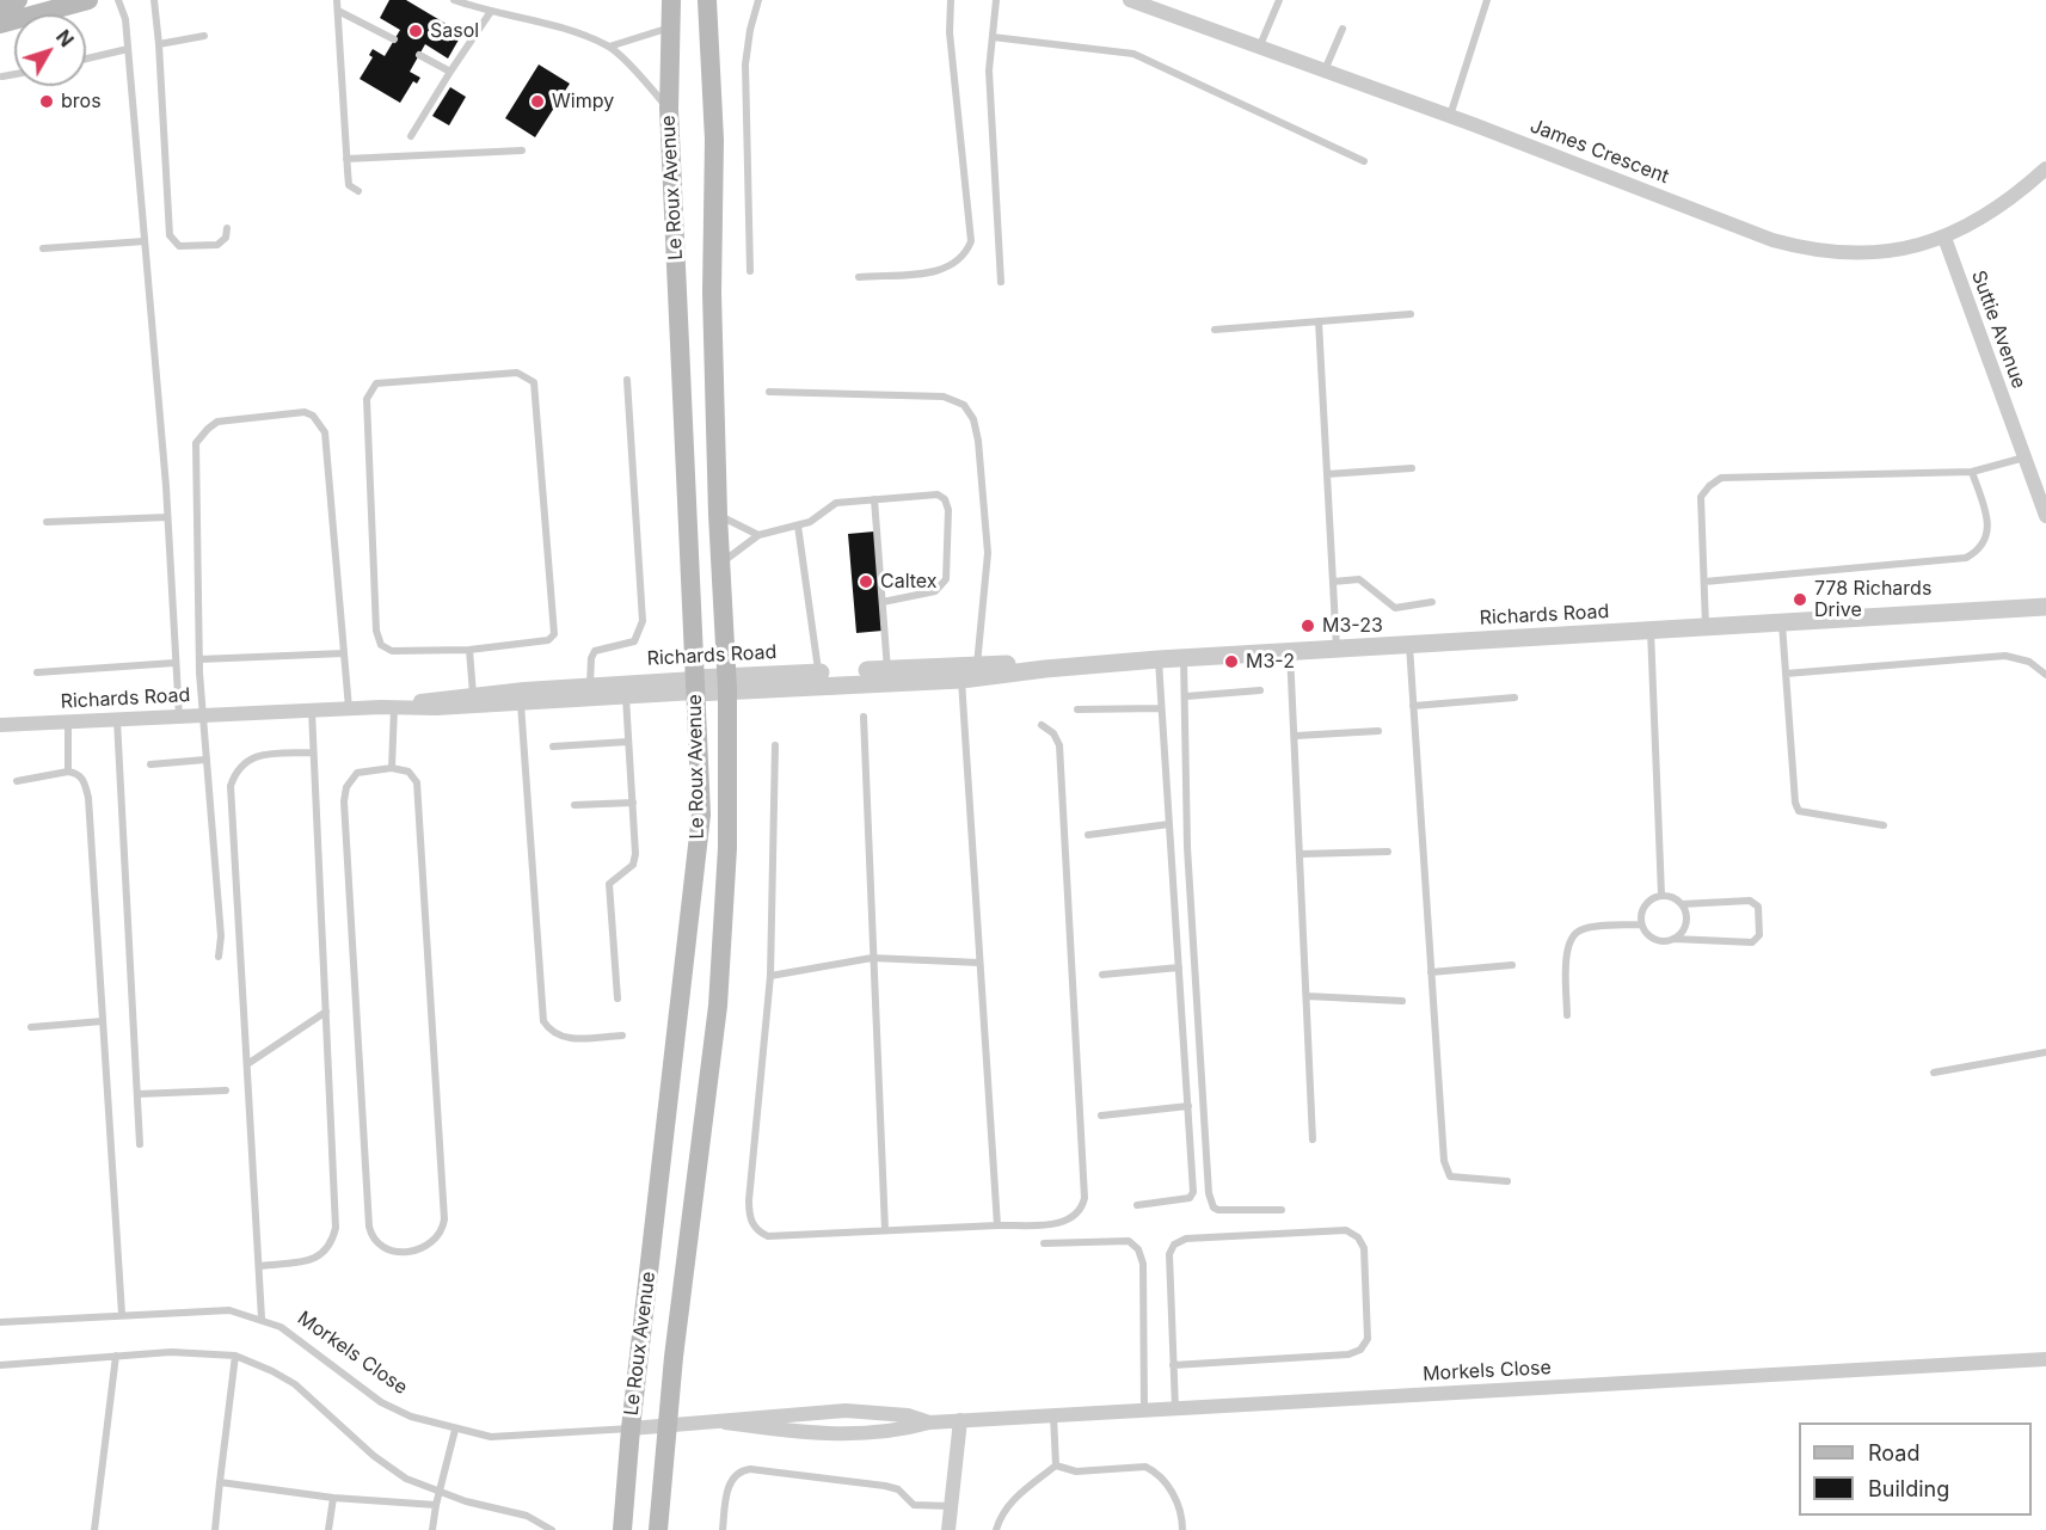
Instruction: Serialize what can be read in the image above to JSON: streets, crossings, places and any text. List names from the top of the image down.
{
  "streets": {
    "main road": ["Le Roux Avenue"],
    "street": [
      "James Crescent",
      "Suttie Avenue",
      "Richards Road",
      "Morkels Close"
    ]
  },
  "crossings": [
    ["James Crescent", "Suttie Avenue"],
    ["Le Roux Avenue", "Richards Road"],
    ["Le Roux Avenue", "Morkels Close"]
  ],
  "places": [
    "Sasol",
    "bros",
    "Wimpy",
    "Caltex",
    "778 Richards Drive",
    "M3-23",
    "M3-2"
  ],
  "legend": ["Road", "Building"],
  "north": "top right"
}
